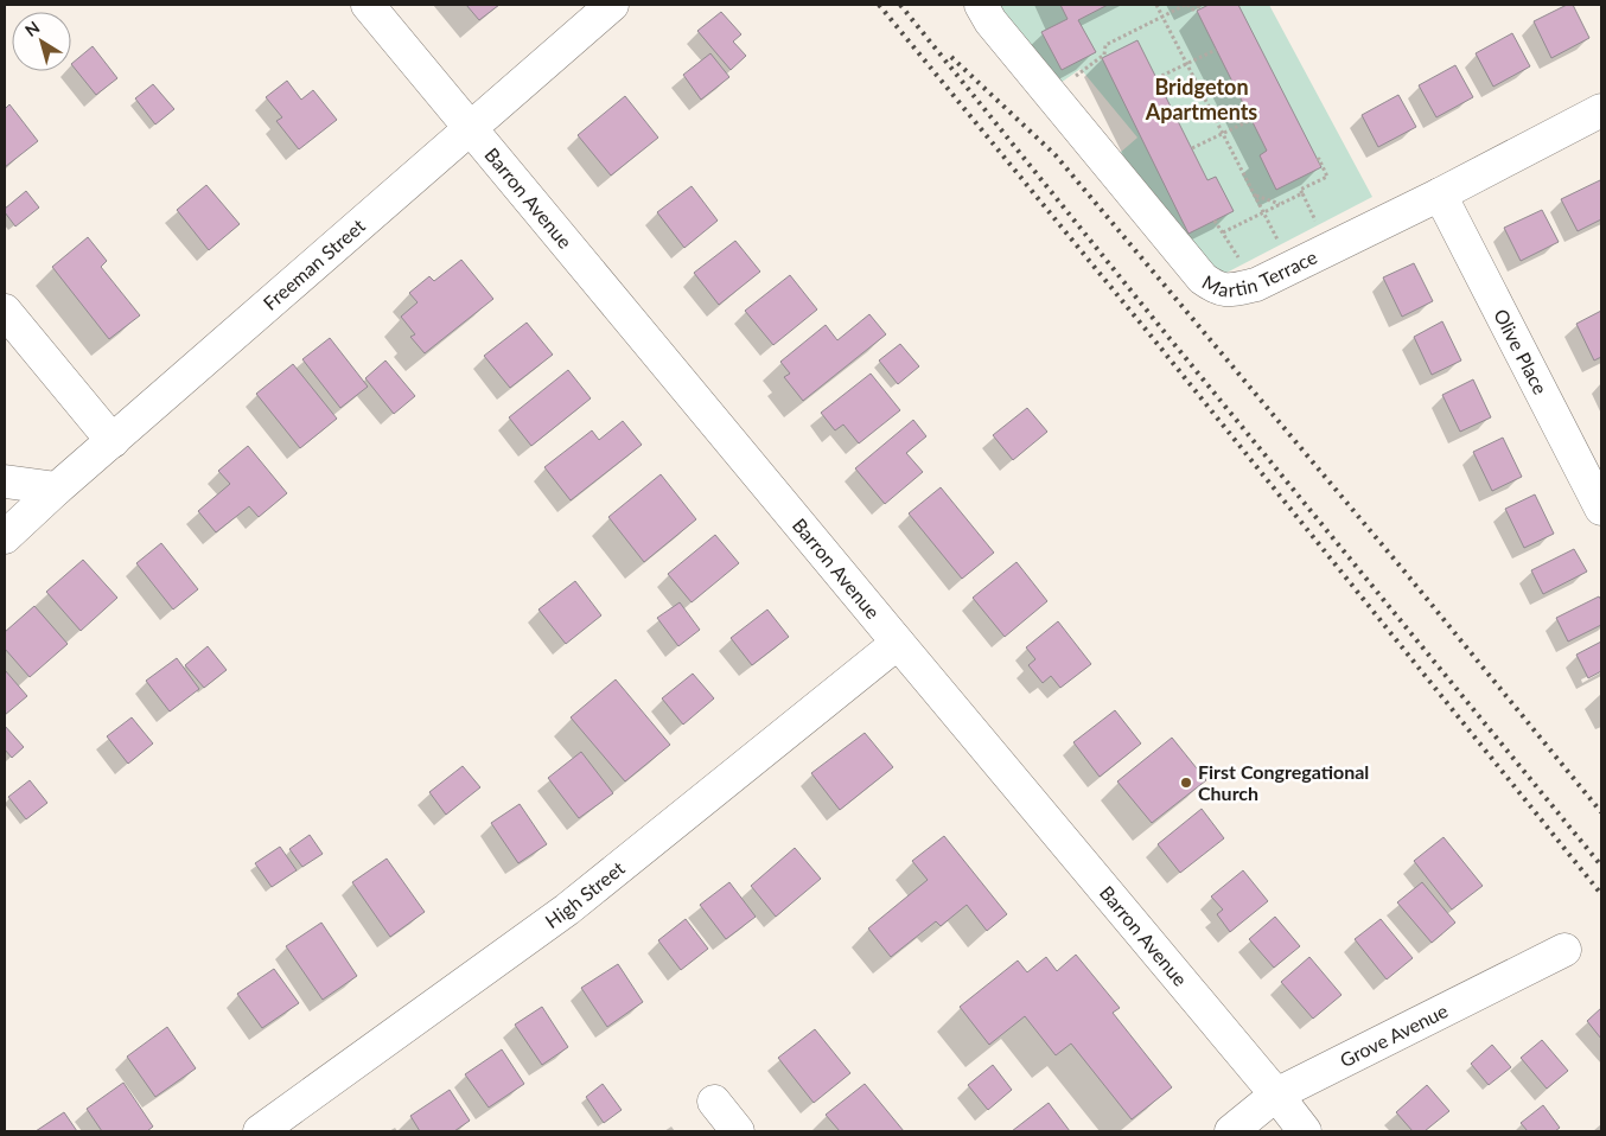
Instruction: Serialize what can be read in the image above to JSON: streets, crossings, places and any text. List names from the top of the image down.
{
  "streets": {
    "street": [
      "Barron Avenue",
      "Martin Terrace",
      "Freeman Street",
      "Olive Place",
      "High Street",
      "Grove Avenue"
    ]
  },
  "crossings": [
    ["Barron Avenue", "Freeman Street"],
    ["Barron Avenue", "High Street"],
    ["Barron Avenue", "Grove Avenue"],
    ["Martin Terrace", "Olive Place"]
  ],
  "districts": ["Bridgeton Apartments"],
  "places": ["First Congregational Church"],
  "north": "top left"
}
